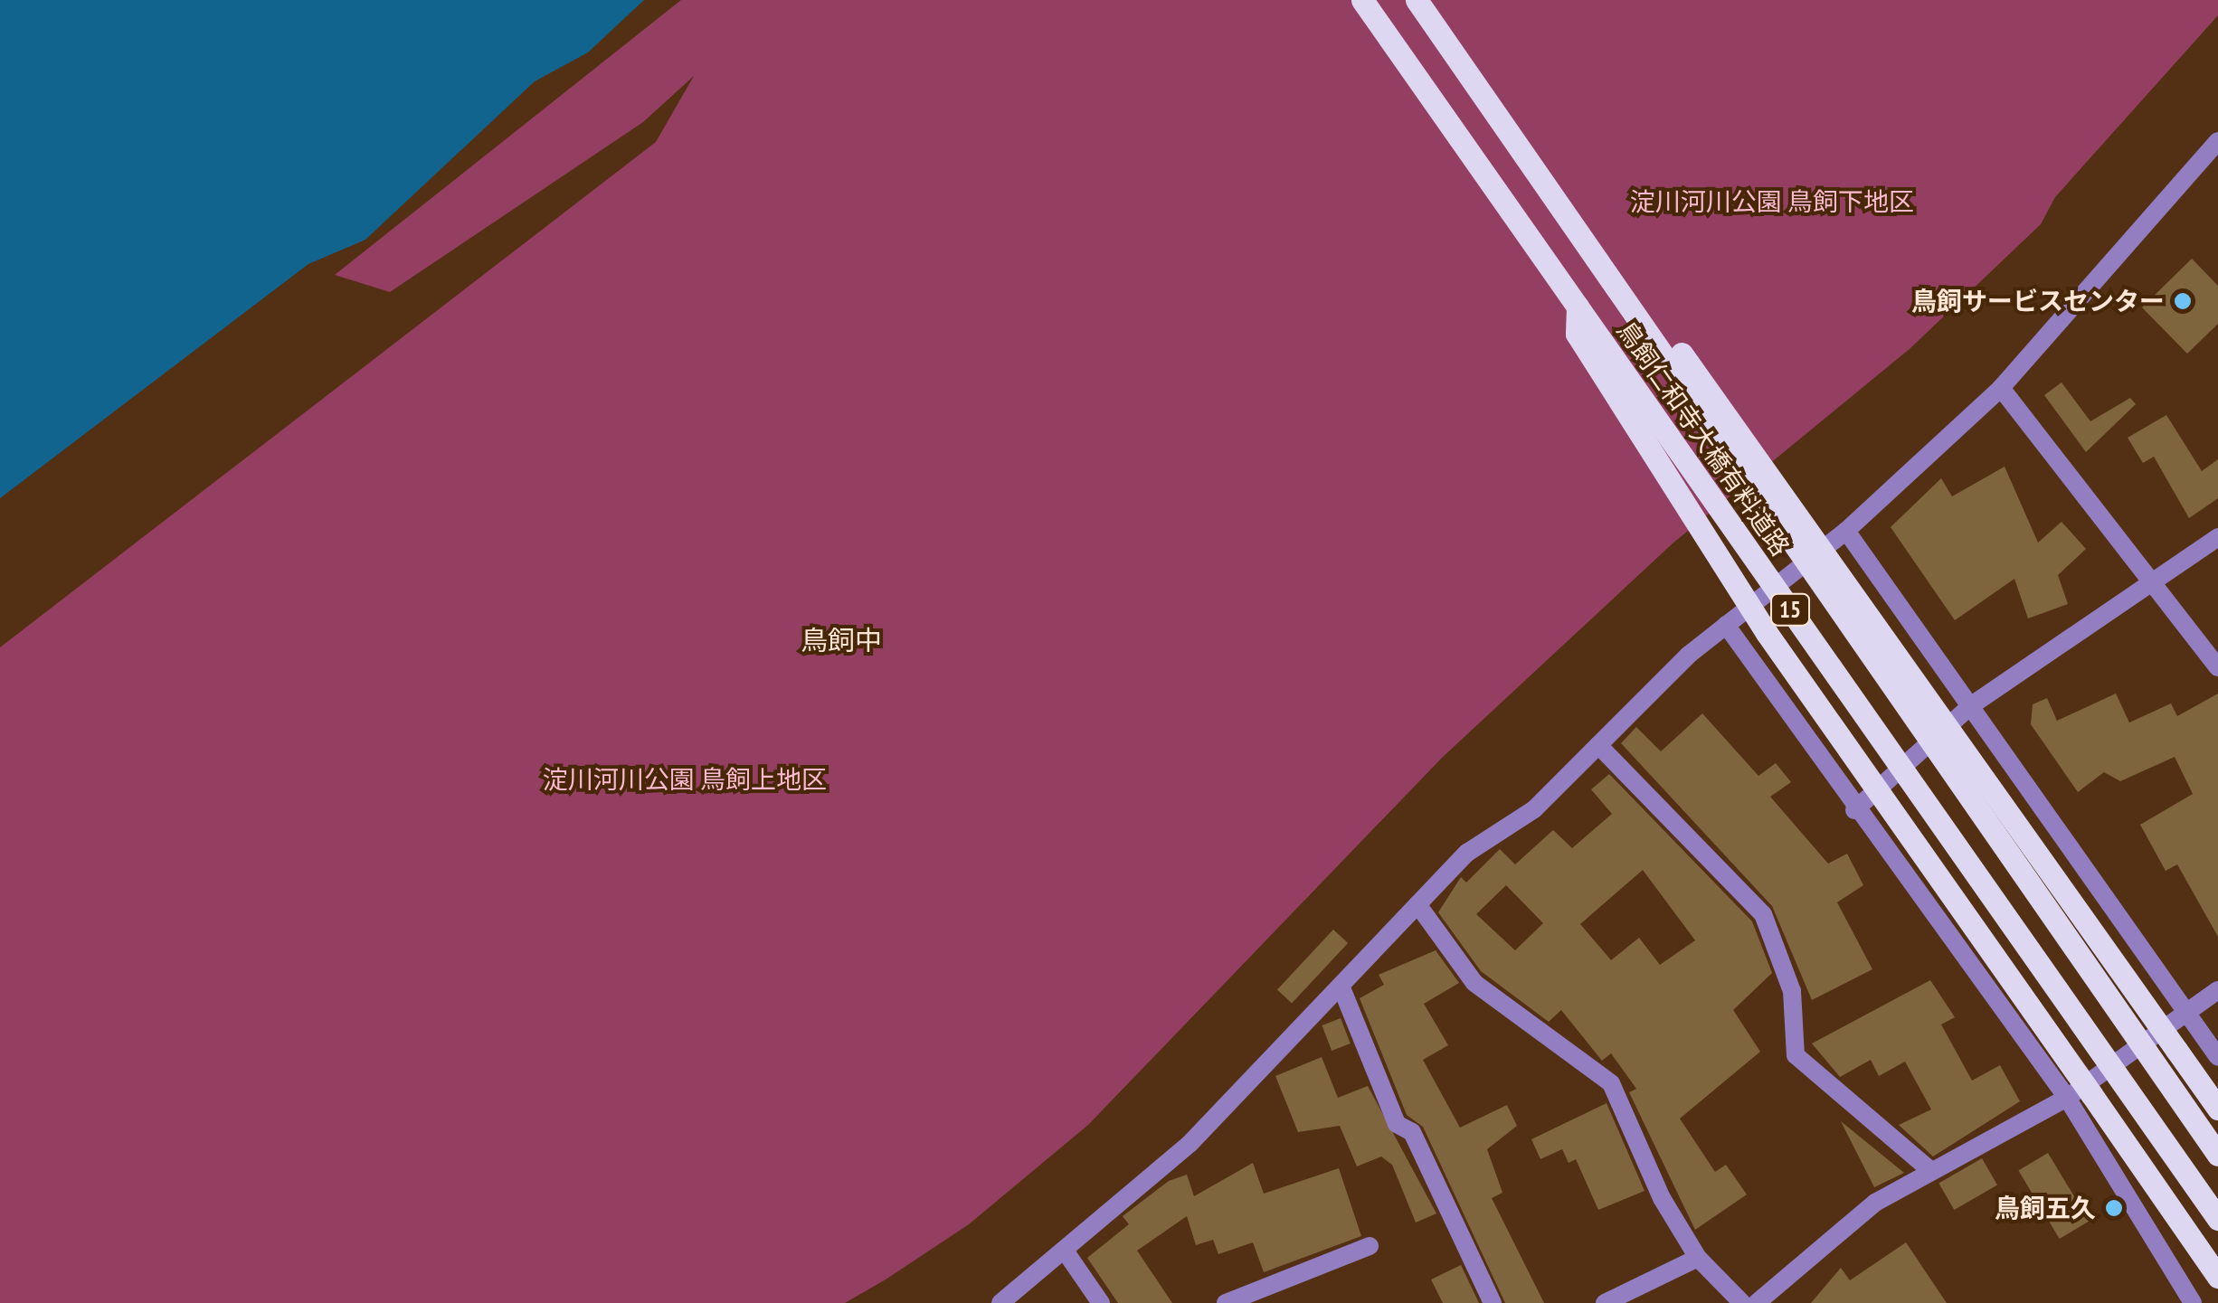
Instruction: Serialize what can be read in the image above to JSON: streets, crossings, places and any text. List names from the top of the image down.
{
  "streets": {
    "main road": ["鳥飼仁和寺大橋有料道路", "15"]
  },
  "districts": ["鳥飼中"],
  "parks": ["淀川河川公園 鳥飼下地区", "淀川河川公園 鳥飼上地区"],
  "places": ["鳥飼サービスセンター", "鳥飼五久"]
}
